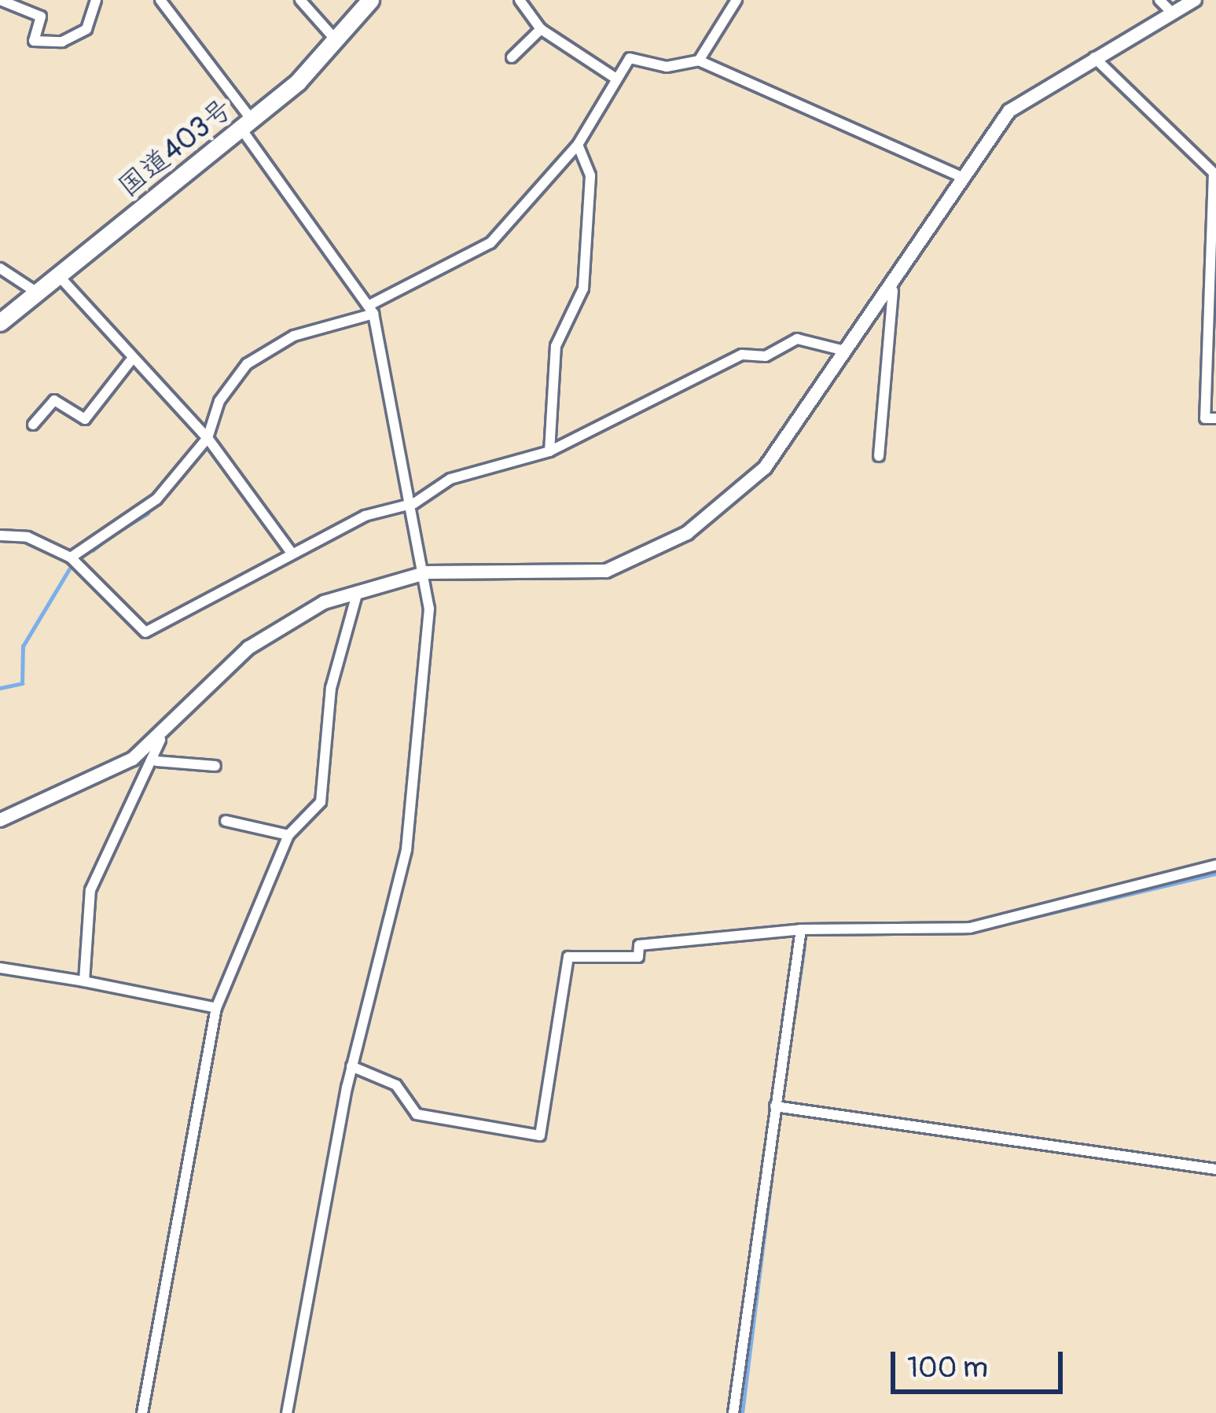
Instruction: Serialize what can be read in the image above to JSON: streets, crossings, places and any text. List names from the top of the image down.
{
  "streets": {
    "highway": ["国道403号"]
  },
  "scale_bar": "100 m"
}
